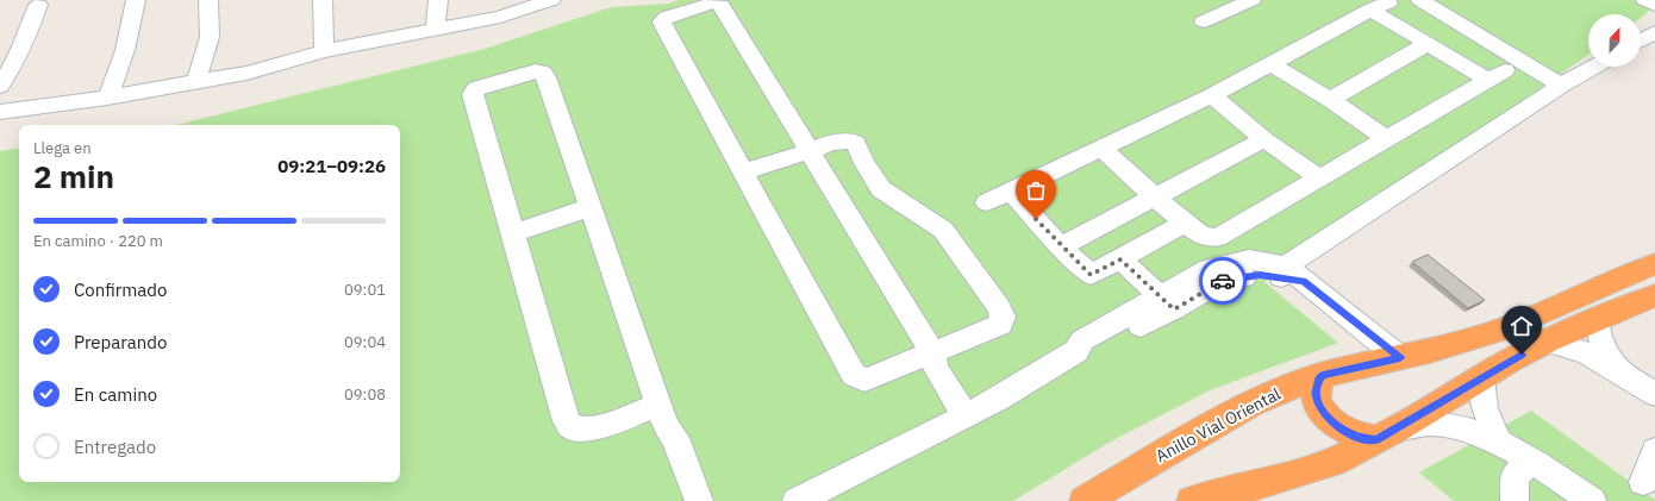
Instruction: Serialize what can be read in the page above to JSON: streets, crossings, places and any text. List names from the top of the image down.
{
  "streets": {
    "highway": ["Anillo Vial Oriental"]
  },
  "north": "top",
  "page": {
    "heading": ["2 min", "Llega en", "09:21–09:26"],
    "bar": "En camino · 220 m",
    "list": [
      ["Confirmado", "09:01"],
      ["Preparando", "09:04"],
      ["En camino", "09:08"],
      "Entregado"
    ]
  }
}
